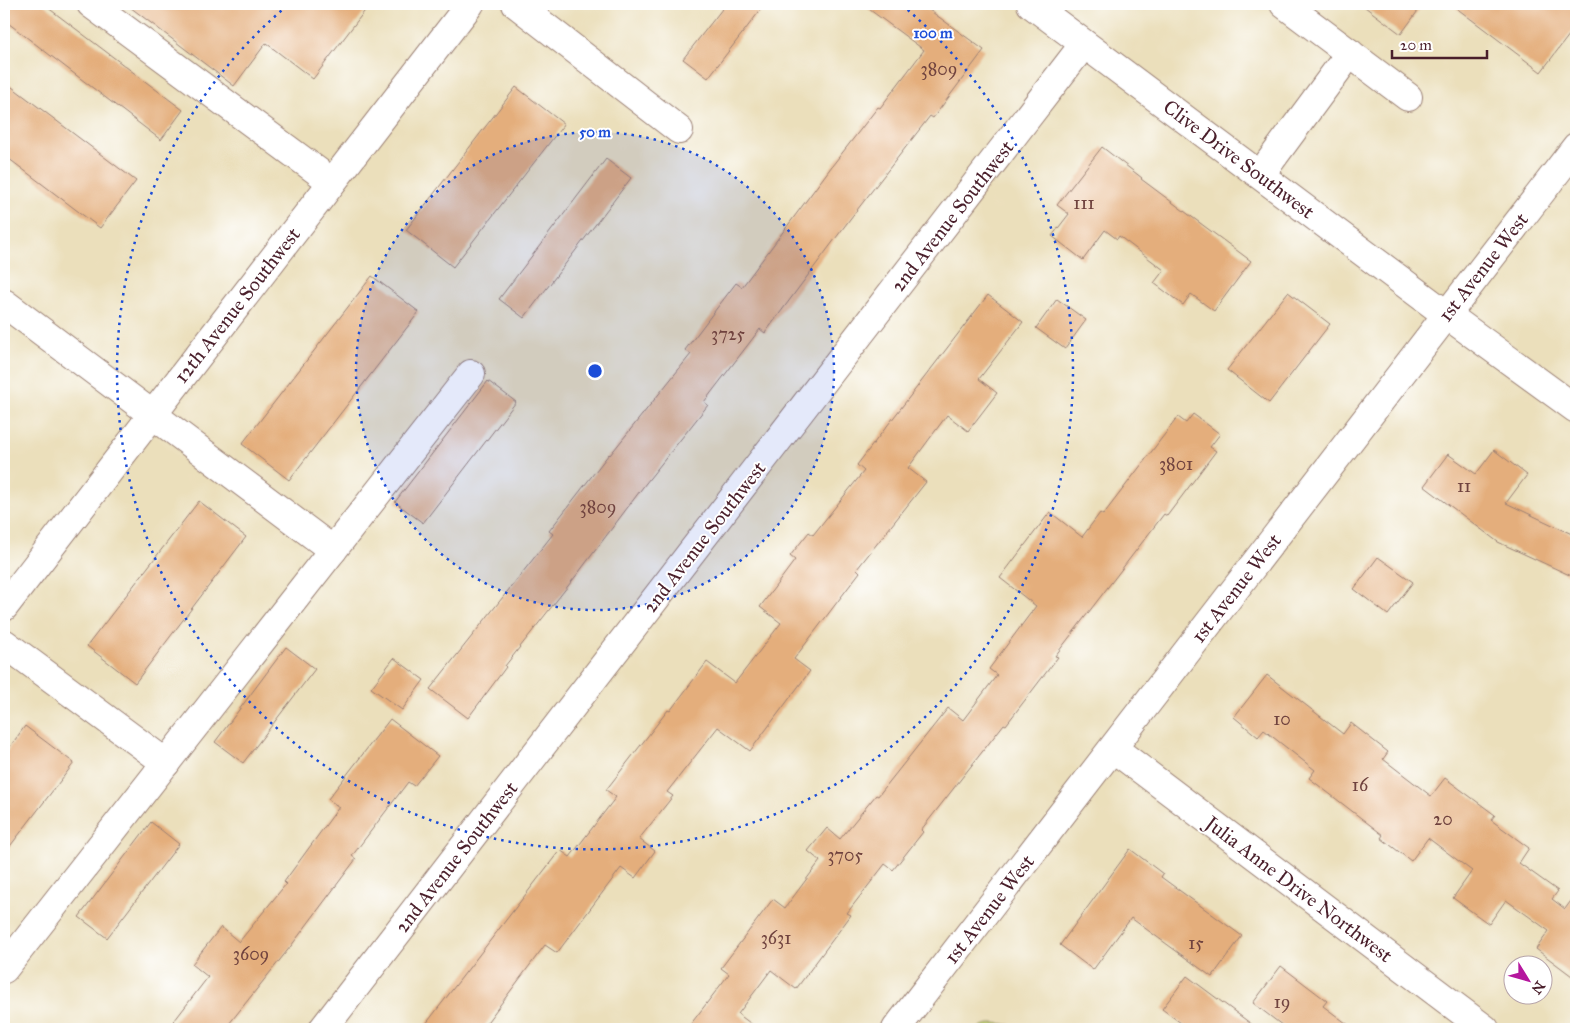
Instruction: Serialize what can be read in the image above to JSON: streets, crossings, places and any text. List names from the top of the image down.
{
  "streets": {
    "street": [
      "Clive Drive Southwest",
      "2nd Avenue Southwest",
      "1st Avenue West",
      "12th Avenue Southwest",
      "Julia Anne Drive Northwest"
    ]
  },
  "crossings": [
    ["Clive Drive Southwest", "2nd Avenue Southwest"],
    ["Clive Drive Southwest", "1st Avenue West"],
    ["1st Avenue West", "Julia Anne Drive Northwest"]
  ],
  "house_numbers": [
    "3809",
    "111",
    "3725",
    "3801",
    "11",
    "3809",
    "10",
    "16",
    "20",
    "3705",
    "3631",
    "15",
    "3609",
    "19"
  ],
  "scale_bar": "20 m",
  "north": "bottom right",
  "rings": ["100 m", "50 m"]
}
